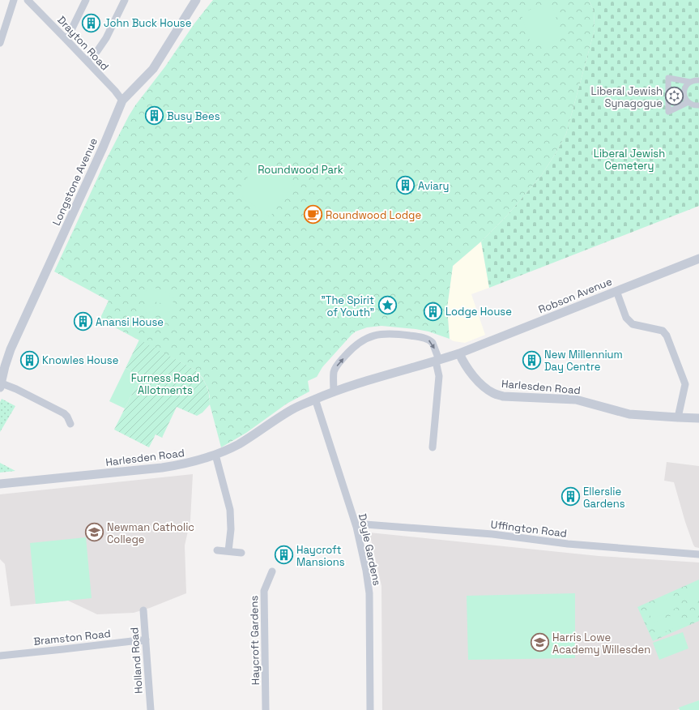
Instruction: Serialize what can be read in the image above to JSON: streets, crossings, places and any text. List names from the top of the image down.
{
  "streets": {
    "street": [
      "Drayton Road",
      "Longstone Avenue",
      "Robson Avenue",
      "Harlesden Road",
      "Uffington Road",
      "Doyle Gardens",
      "Bramston Road",
      "Haycroft Gardens",
      "Holland Road"
    ]
  },
  "crossings": [
    ["Drayton Road", "Longstone Avenue"],
    ["Robson Avenue", "Harlesden Road"],
    ["Harlesden Road", "Doyle Gardens"],
    ["Uffington Road", "Doyle Gardens"],
    ["Bramston Road", "Holland Road"]
  ],
  "parks": ["Liberal Jewish Cemetery", "Roundwood Park", "Furness Road Allotments"],
  "places": {
    "building": [
      "John Buck House",
      "Busy Bees",
      "Aviary",
      "Lodge House",
      "Anansi House",
      "Knowles House",
      "New Millennium Day Centre",
      "Ellerslie Gardens",
      "Haycroft Mansions"
    ],
    "synagogue": ["Liberal Jewish Synagogue"],
    "cafe": ["Roundwood Lodge"],
    "place": ["\"The Spirit of Youth\""],
    "school or university": ["Newman Catholic College", "Harris Lowe Academy Willesden"]
  }
}
